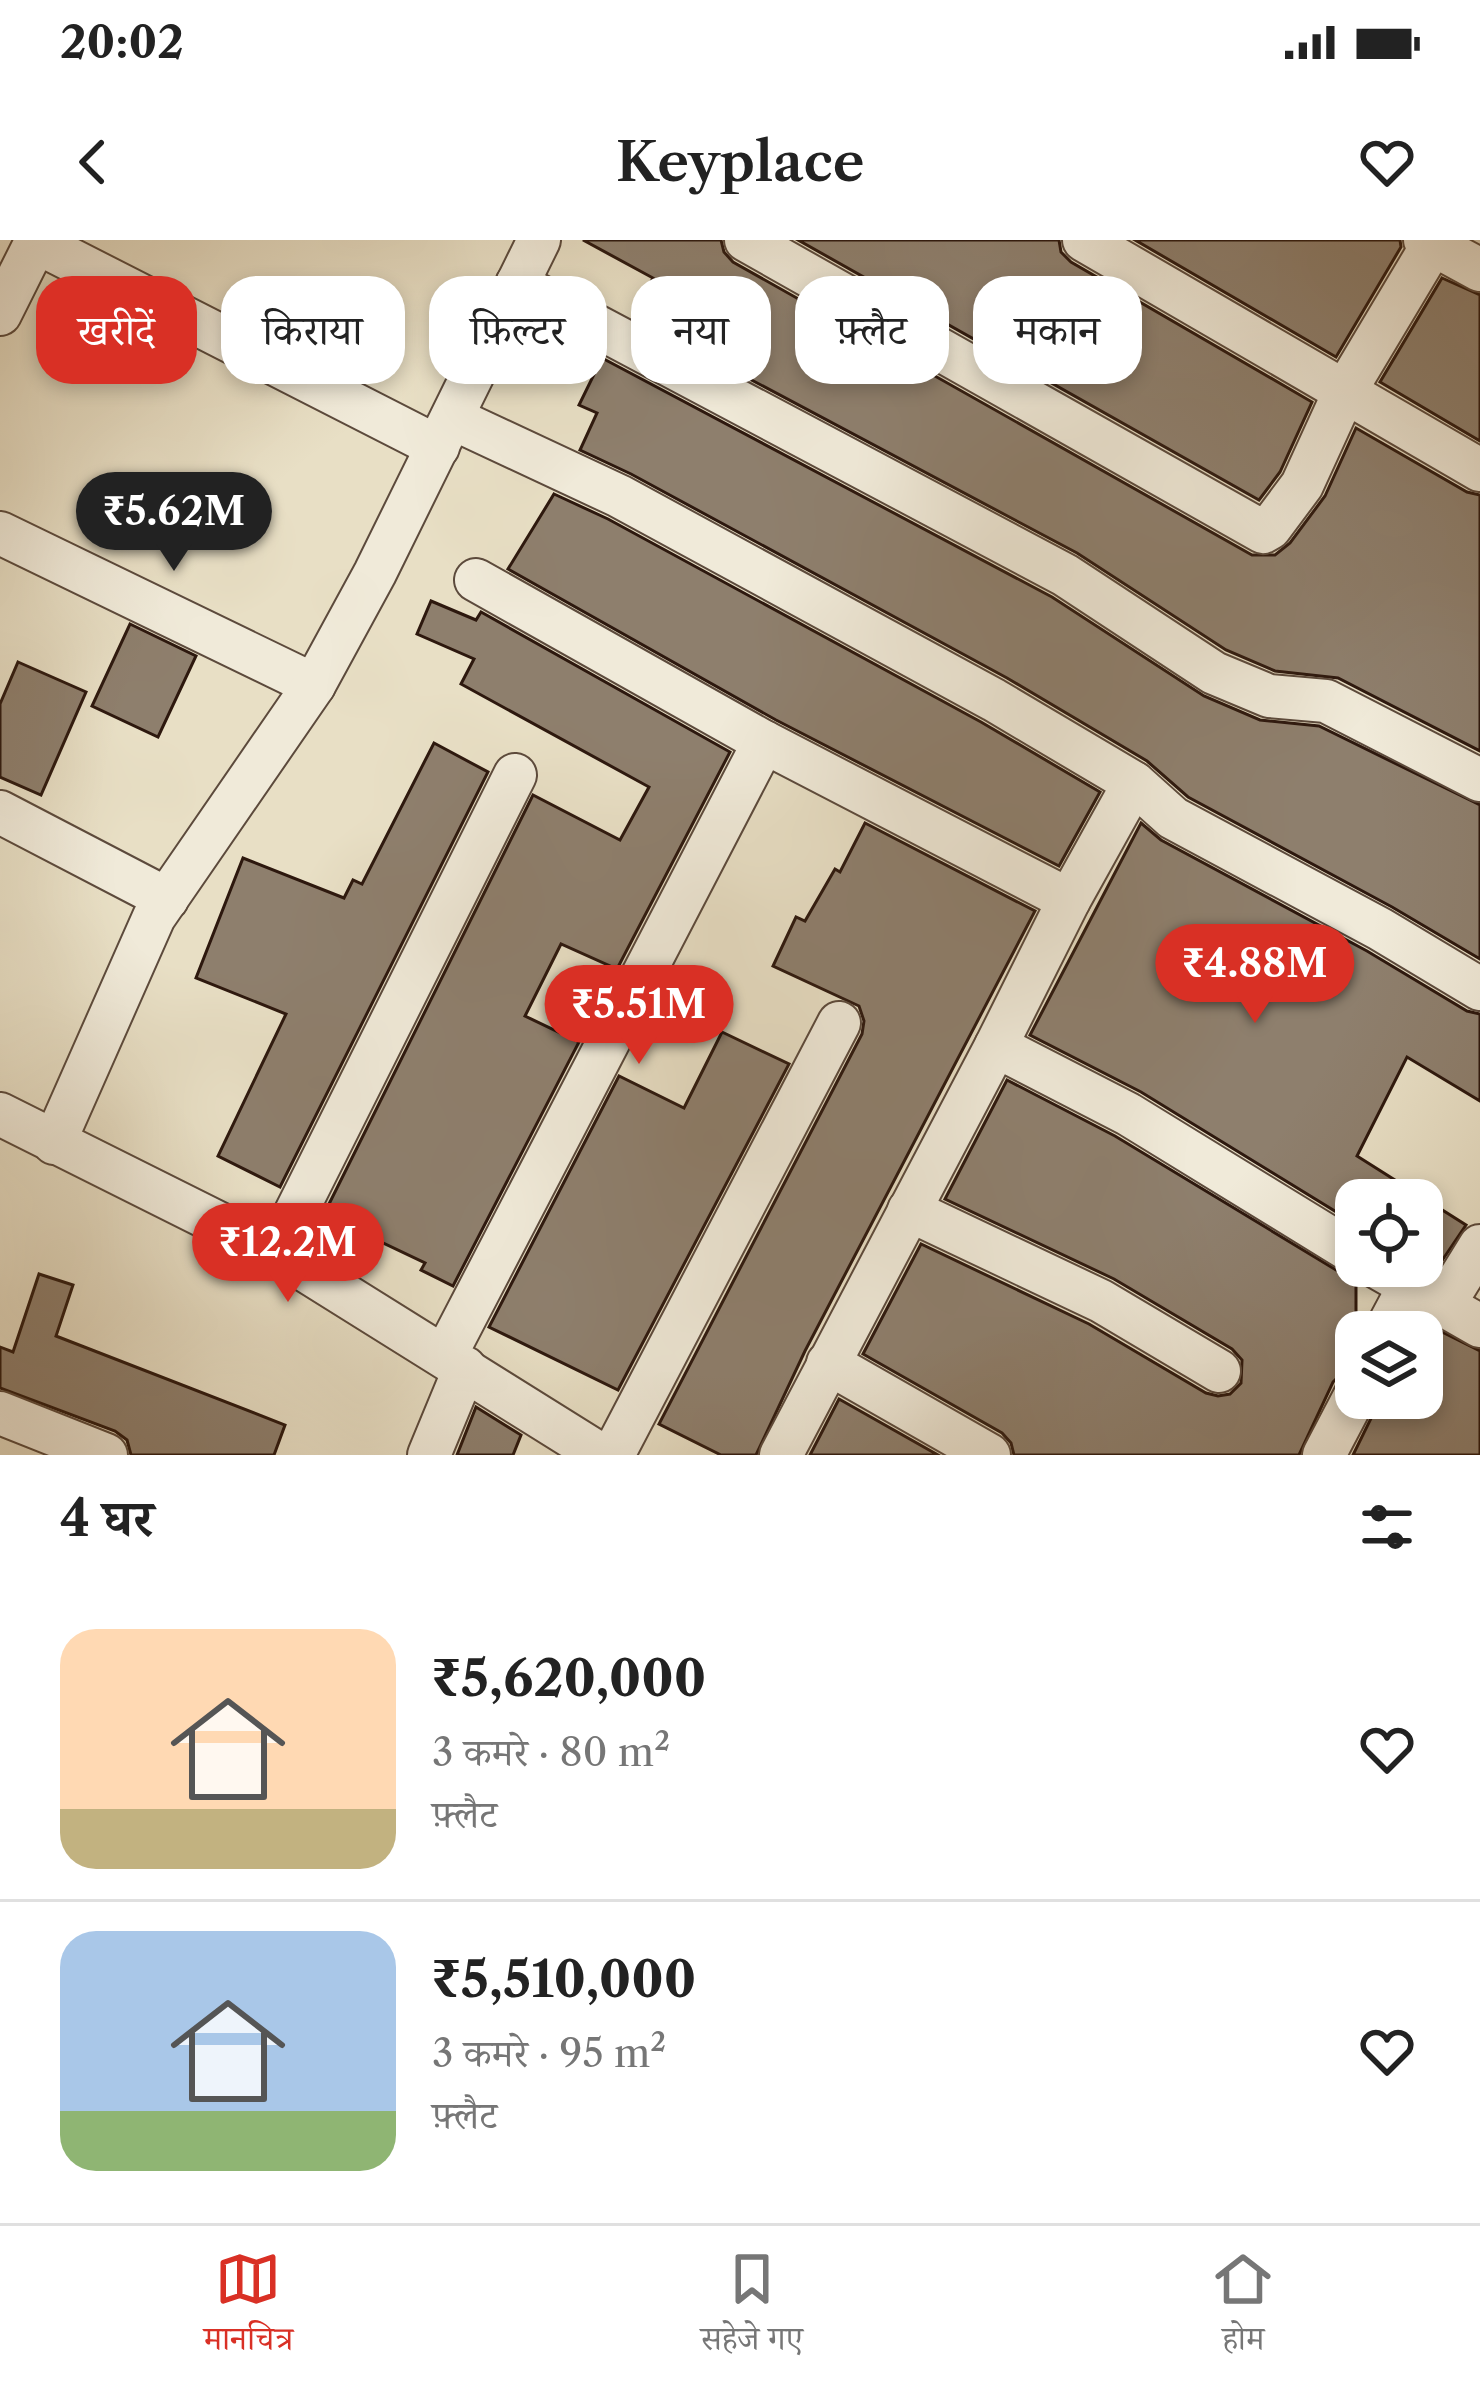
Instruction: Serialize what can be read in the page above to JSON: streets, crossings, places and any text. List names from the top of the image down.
{
  "page": {
    "status": "20:02",
    "header": "Keyplace",
    "chip": [
      "खरीदें",
      "किराया",
      "फ़िल्टर",
      "नया",
      "फ़्लैट",
      "मकान"
    ],
    "price": [
      "₹5.62M",
      "₹4.88M",
      "₹5.51M",
      "₹12.2M"
    ],
    "heading": "4 घर",
    "list": [
      {
        "name": "₹5,620,000",
        "note": "3 कमरे · 80 m² · फ़्लैट"
      },
      {
        "name": "₹5,510,000",
        "note": "3 कमरे · 95 m² · फ़्लैट"
      }
    ],
    "tabs": ["मानचित्र", "सहेजे गए", "होम"]
  }
}
